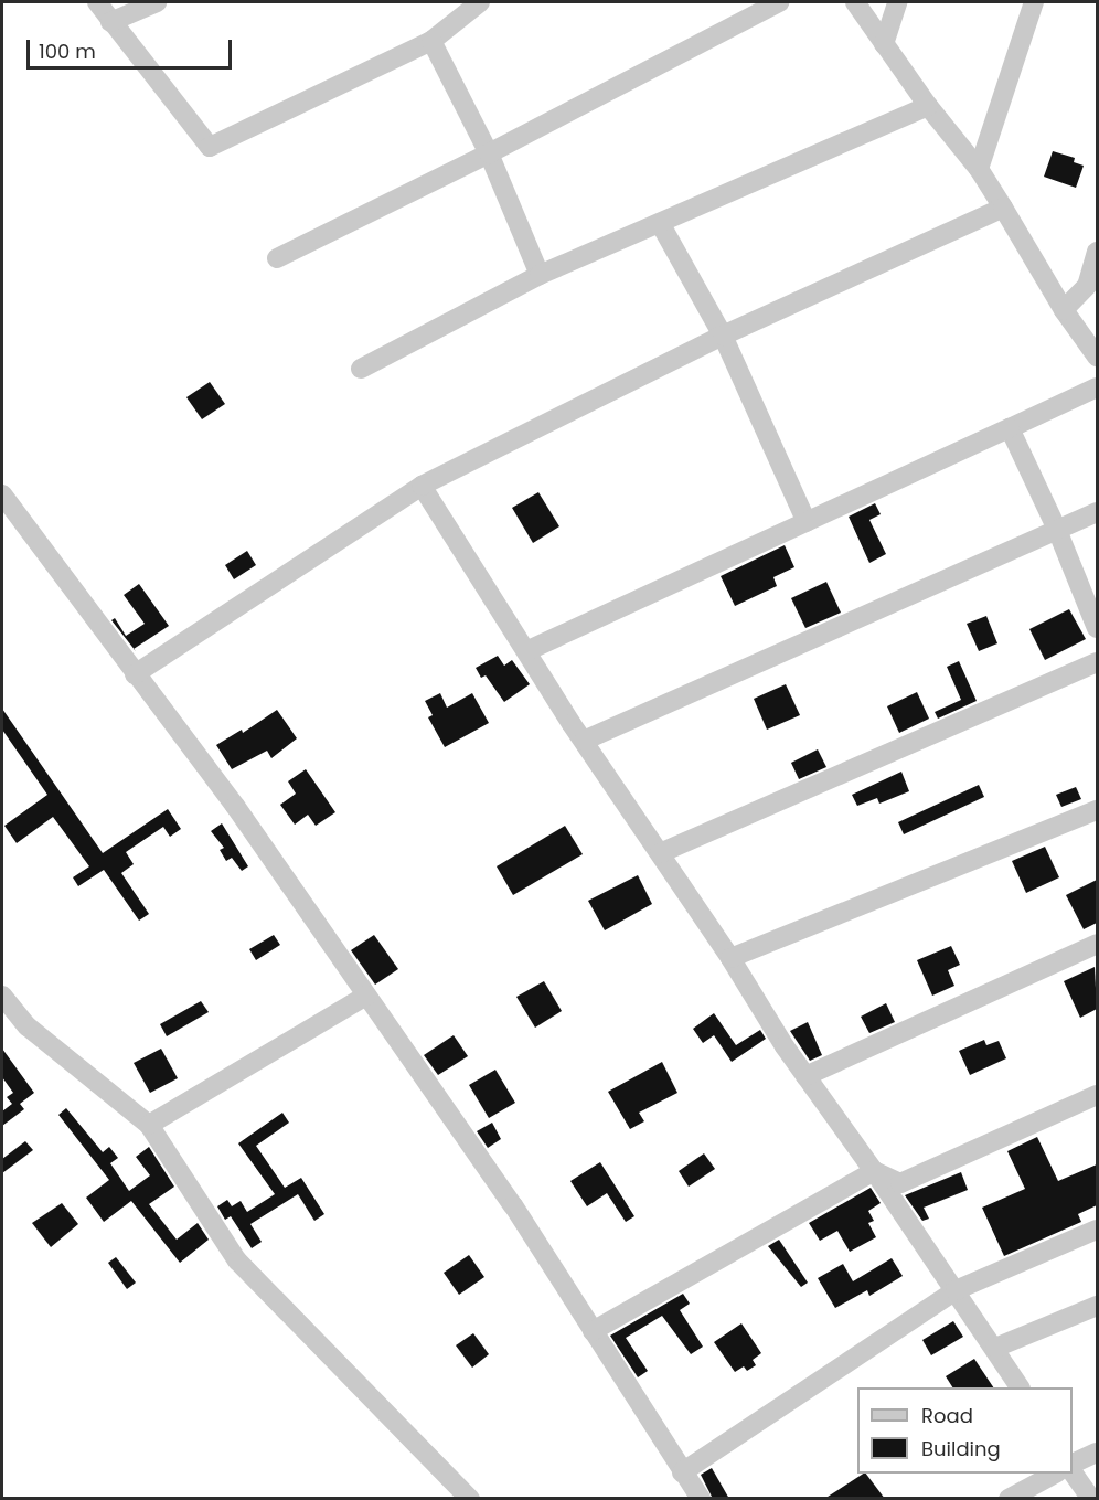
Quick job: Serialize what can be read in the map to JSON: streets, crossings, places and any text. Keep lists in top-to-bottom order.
{
  "legend": ["Road", "Building"],
  "scale_bar": "100 m"
}
